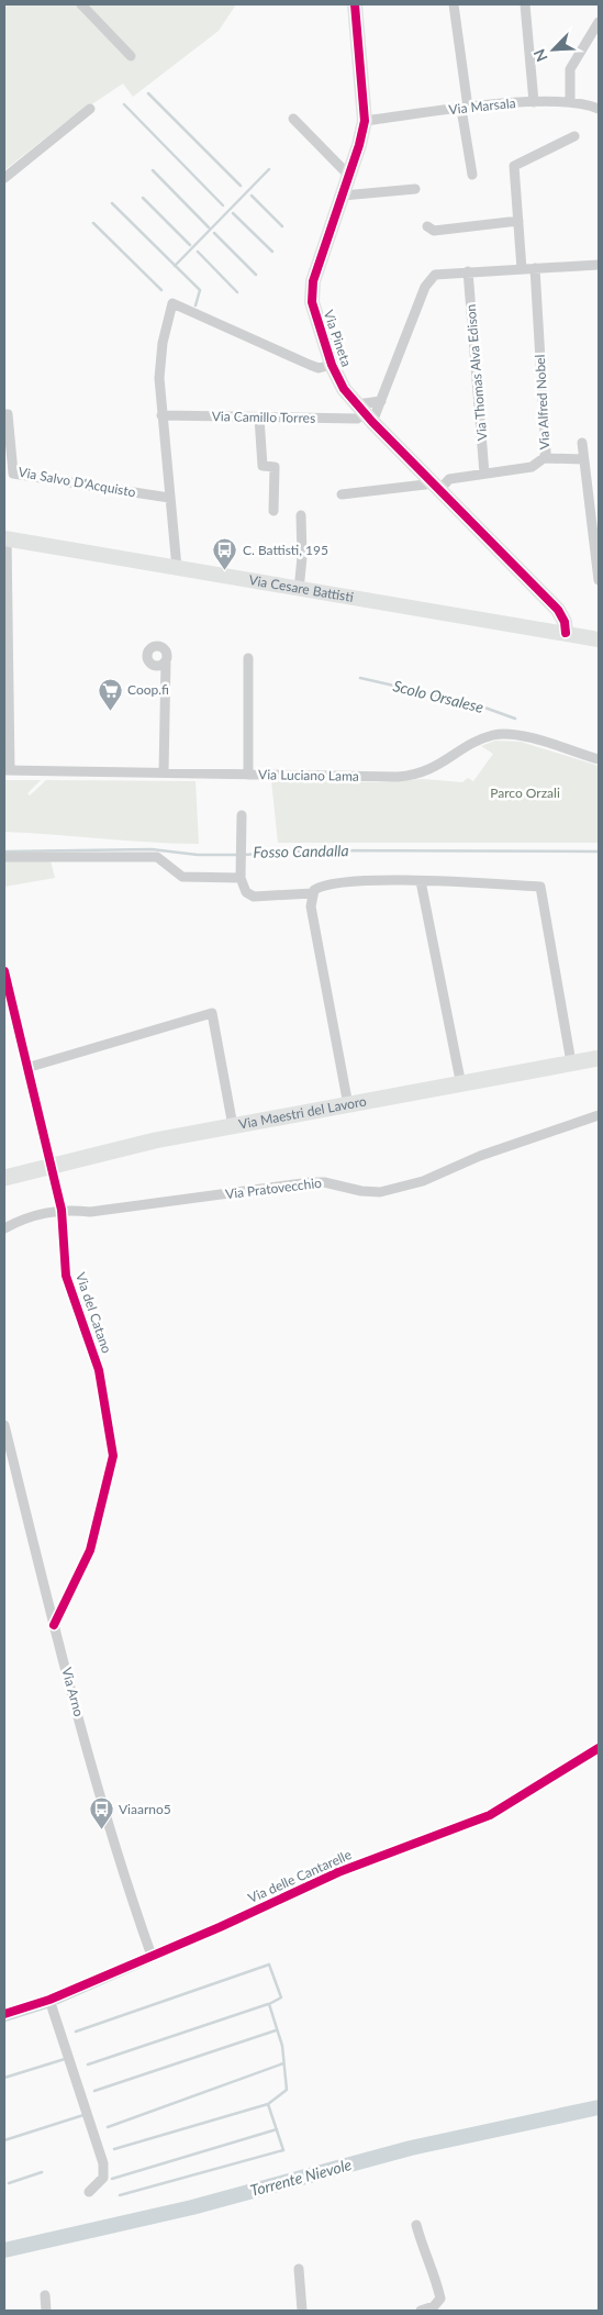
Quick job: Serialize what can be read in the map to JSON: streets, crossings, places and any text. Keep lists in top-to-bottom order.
{
  "streets": {
    "main road": ["Via Maestri del Lavoro"],
    "street": [
      "Via Marsala",
      "Via Pineta",
      "Via Thomas Alva Edison",
      "Via Alfred Nobel",
      "Via Camillo Torres",
      "Via Salvo D'Acquisto",
      "Via Cesare Battisti",
      "Via Luciano Lama",
      "Via Pratovecchio",
      "Via del Catano",
      "Via Arno",
      "Via delle Cantarelle"
    ]
  },
  "crossings": [
    ["Via Marsala", "Via Pineta"],
    ["Via Pineta", "Via Alfred Nobel"],
    ["Via Pineta", "Via Camillo Torres"],
    ["Via Pineta", "Via Cesare Battisti"],
    ["Via Thomas Alva Edison", "Via Alfred Nobel"],
    ["Via Maestri del Lavoro", "Via del Catano"],
    ["Via Pratovecchio", "Via del Catano"],
    ["Via del Catano", "Via Arno"],
    ["Via Arno", "Via delle Cantarelle"]
  ],
  "water": ["Scolo Orsalese", "Fosso Candalla", "Torrente Nievole"],
  "parks": ["Parco Orzali"],
  "places": {
    "bus stop": ["C. Battisti, 195", "Viaarno5"],
    "supermarket": ["Coop.fi"]
  },
  "north": "bottom left"
}
